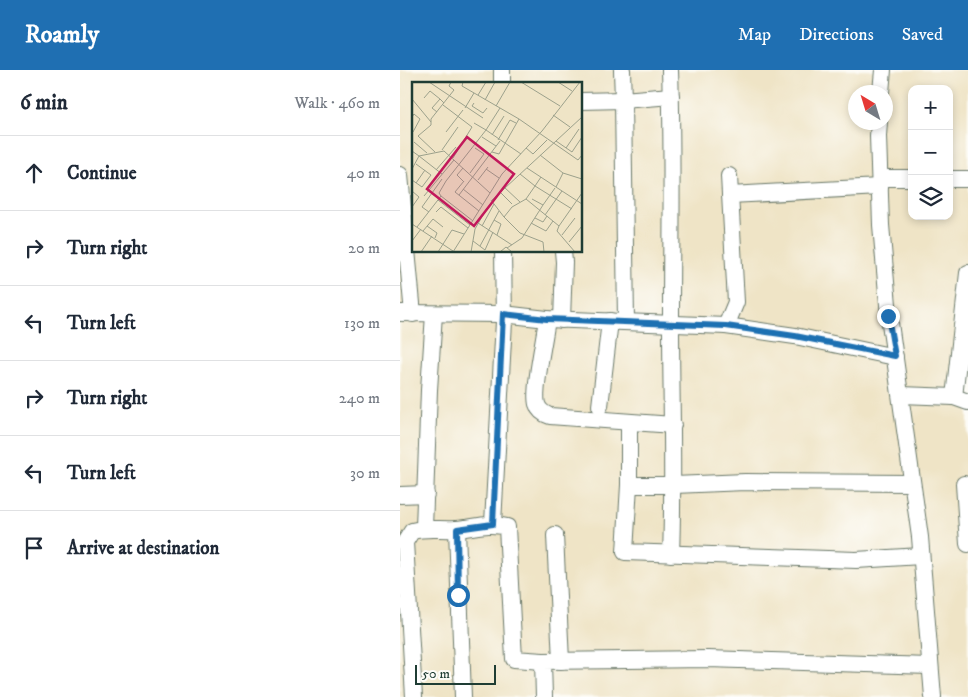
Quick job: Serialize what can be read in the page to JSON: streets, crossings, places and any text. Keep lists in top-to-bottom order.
{
  "scale_bar": "50 m",
  "north": "top left",
  "page": {
    "header": "Roamly",
    "nav": ["Map", "Directions", "Saved"],
    "heading": ["6 min", "Walk · 460 m"],
    "map_buttons": ["+", "−"],
    "list": [
      ["Continue", "40 m"],
      ["Turn right", "20 m"],
      ["Turn left", "130 m"],
      ["Turn right", "240 m"],
      ["Turn left", "30 m"],
      "Arrive at destination"
    ],
    "scale": "50 m"
  }
}
